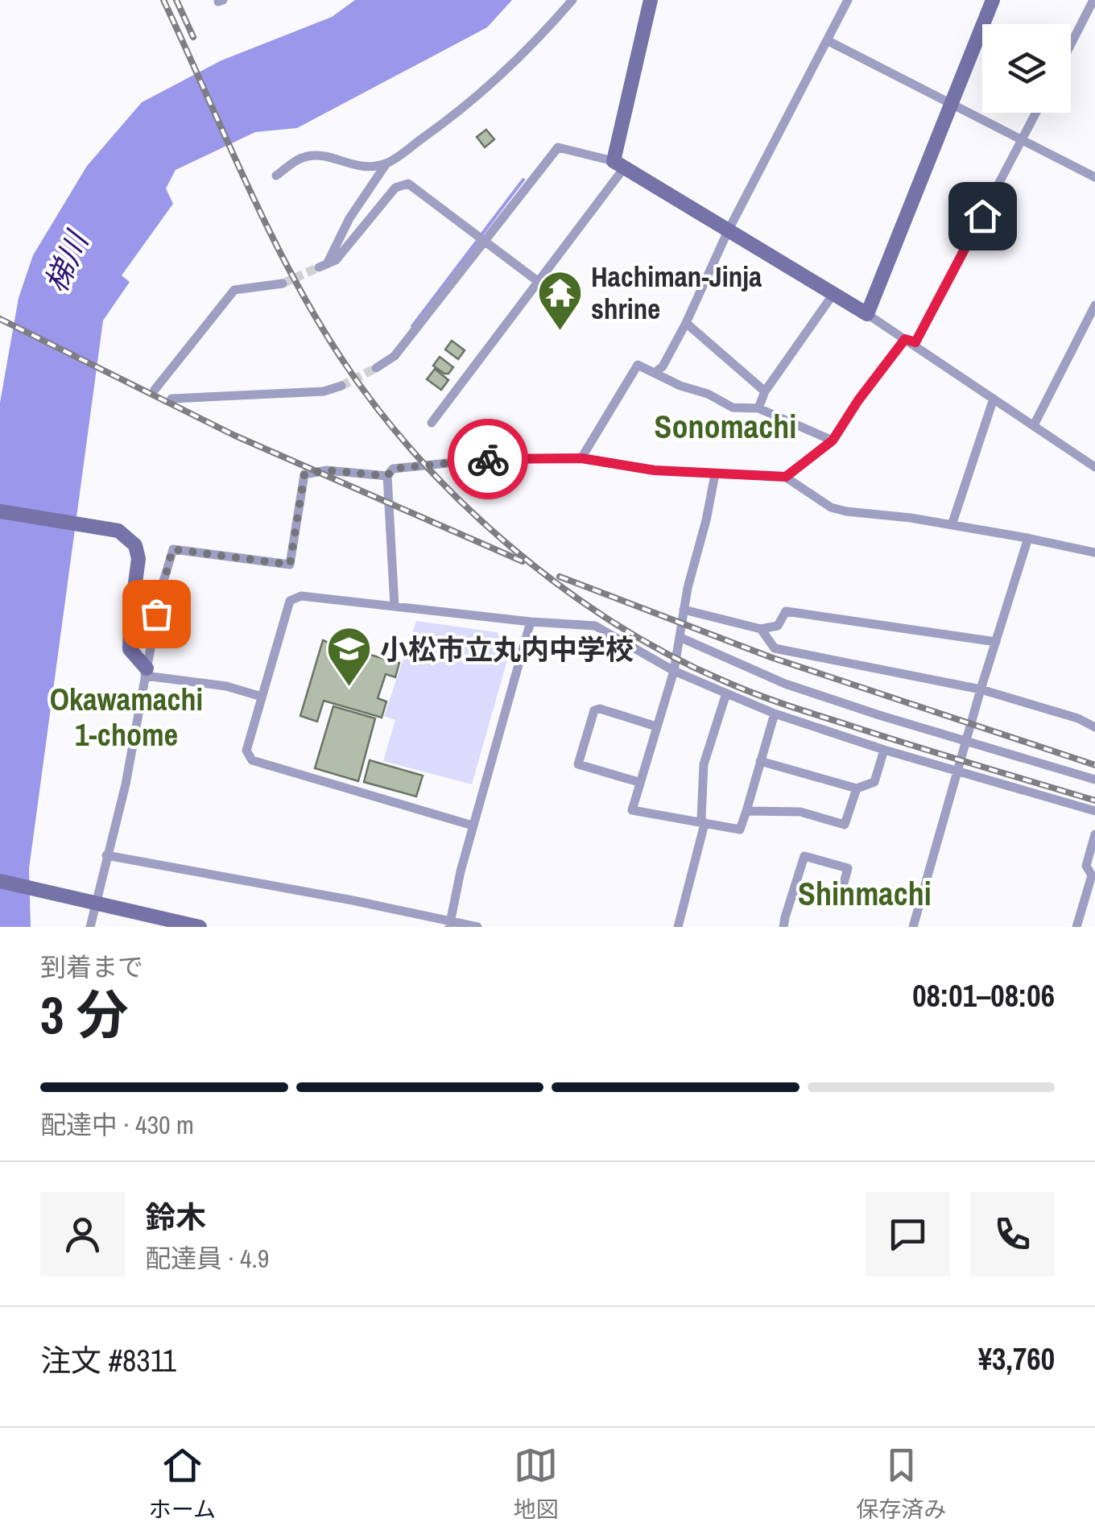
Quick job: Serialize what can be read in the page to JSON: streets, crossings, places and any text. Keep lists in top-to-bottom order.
{
  "districts": ["Sonomachi", "Okawamachi 1-chome", "Shinmachi"],
  "water": ["梯川"],
  "places": {
    "temple": ["Hachiman-Jinja shrine"],
    "school or university": ["小松市立丸内中学校"]
  },
  "page": {
    "heading": ["3 分", "到着まで", "08:01–08:06"],
    "panel": [
      "鈴木",
      "配達員 · 4.9",
      "注文 #8311",
      "¥3,760"
    ],
    "bar": "配達中 · 430 m",
    "tabs": ["ホーム", "地図", "保存済み"]
  }
}
